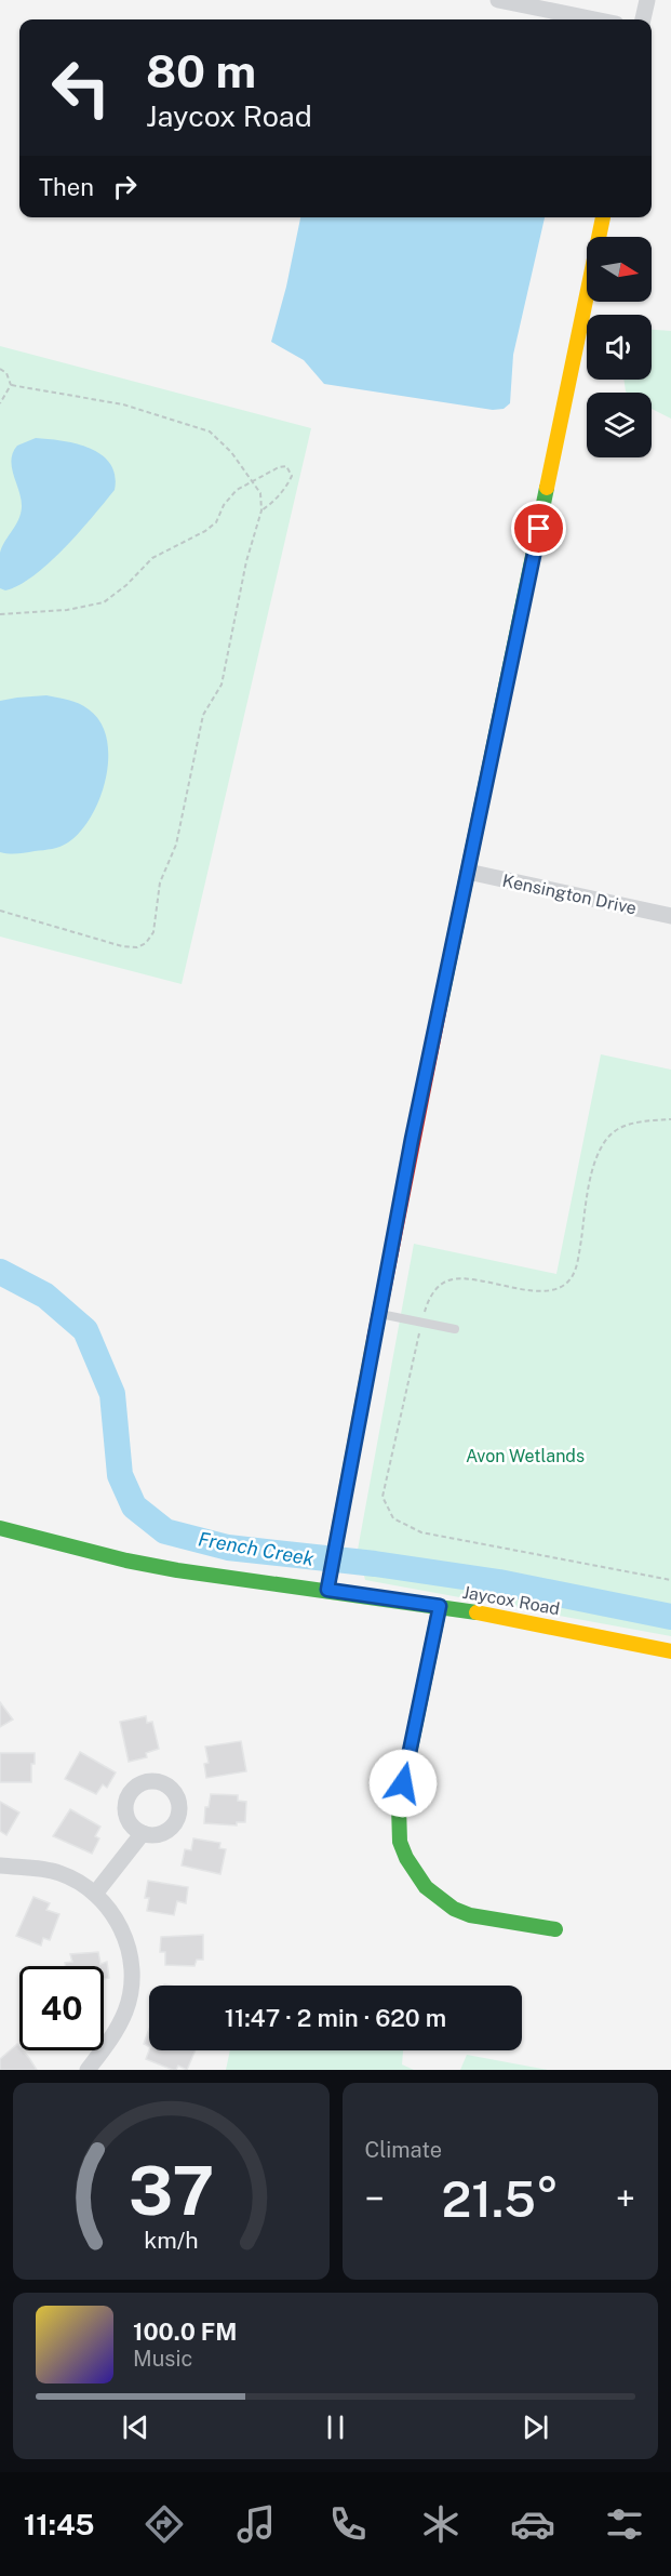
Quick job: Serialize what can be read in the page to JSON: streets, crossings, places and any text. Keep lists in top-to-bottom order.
{
  "streets": {
    "street": ["Kensington Drive", "Jaycox Road"]
  },
  "water": ["French Creek"],
  "parks": ["Avon Wetlands"],
  "north": "right",
  "page": {
    "turn": ["80 m", "Jaycox Road"],
    "then": "Then",
    "limit": "40",
    "trip": "11:47 · 2 min · 620 m",
    "tile": "Climate",
    "heat": ["−", "21.5°", "+"],
    "song": ["100.0 FM", "Music"],
    "tabs": "11:45",
    "gauge": ["37", "km/h"]
  }
}
